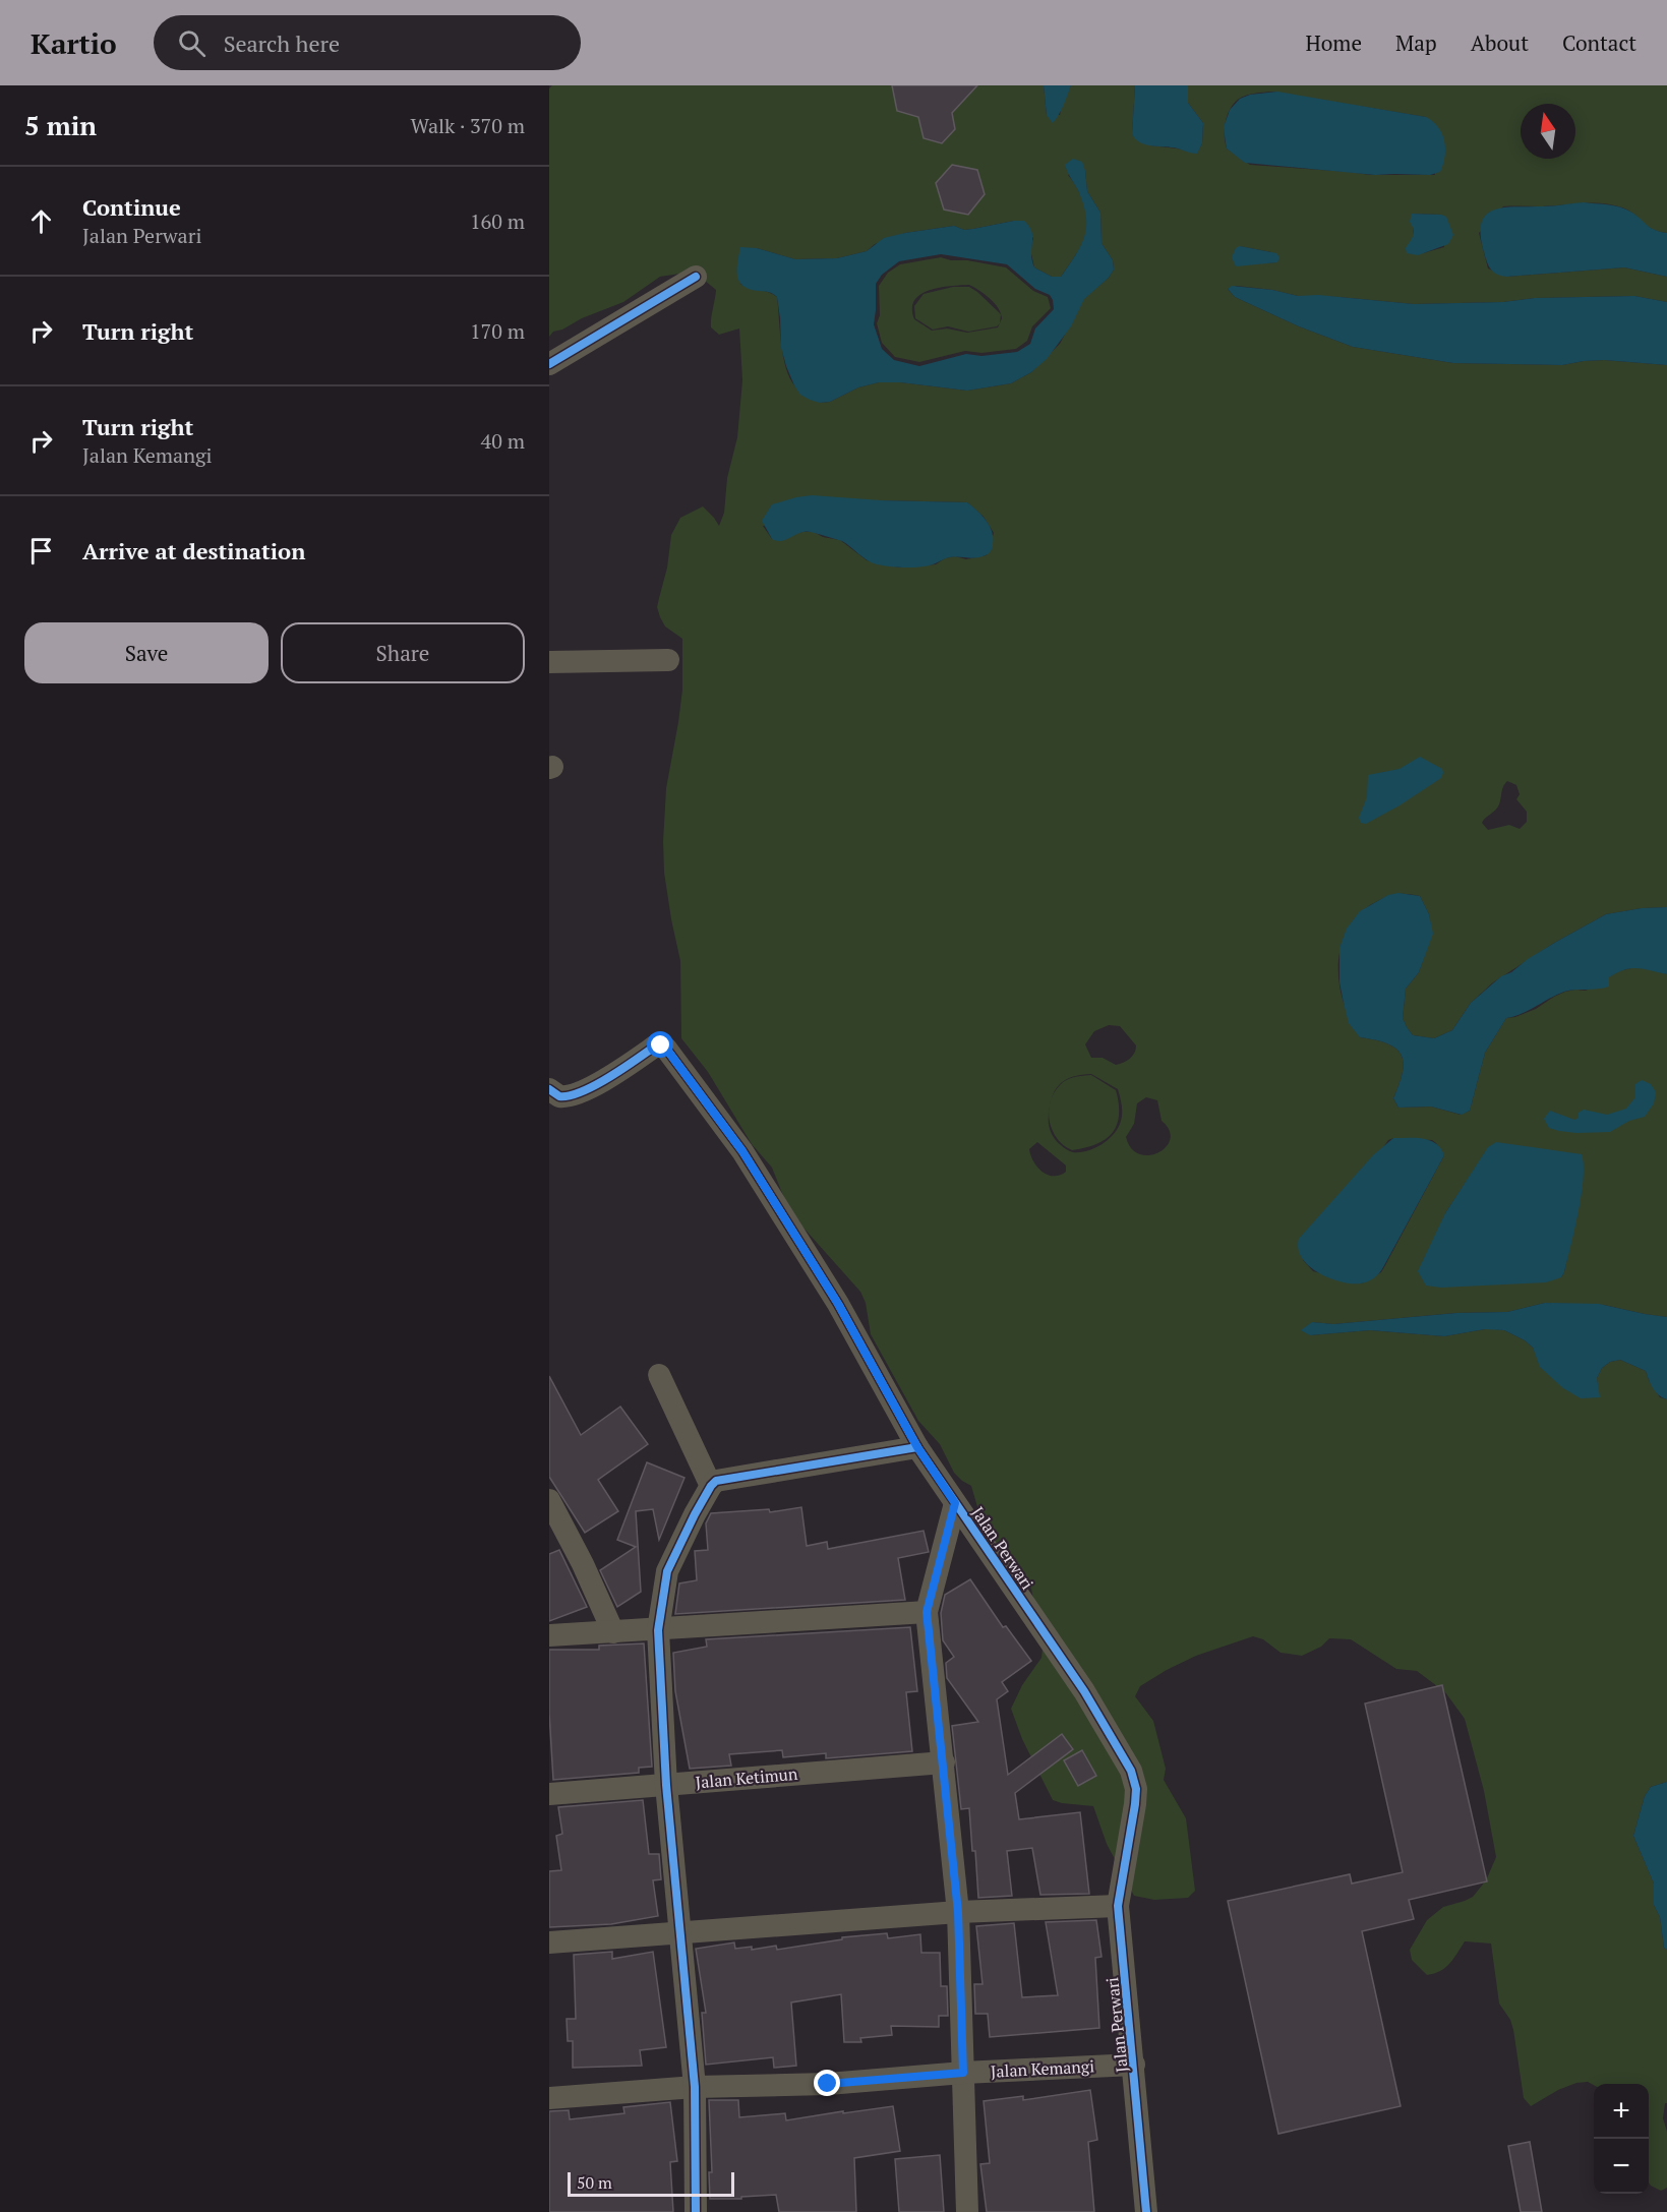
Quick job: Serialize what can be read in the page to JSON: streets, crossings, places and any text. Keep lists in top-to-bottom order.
{
  "streets": {
    "street": ["Jalan Perwari", "Jalan Ketimun", "Jalan Kemangi"]
  },
  "crossings": [
    ["Jalan Perwari", "Jalan Kemangi"]
  ],
  "scale_bar": "50 m",
  "north": "top",
  "page": {
    "header": "Kartio",
    "search": "Search here",
    "nav": [
      "Home",
      "Map",
      "About",
      "Contact"
    ],
    "heading": ["5 min", "Walk · 370 m"],
    "list": [
      ["Continue", "Jalan Perwari", "160 m"],
      ["Turn right", "170 m"],
      ["Turn right", "Jalan Kemangi", "40 m"],
      "Arrive at destination"
    ],
    "buttons": ["Save", "Share"],
    "map_buttons": ["+", "−"],
    "scale": "50 m"
  }
}
